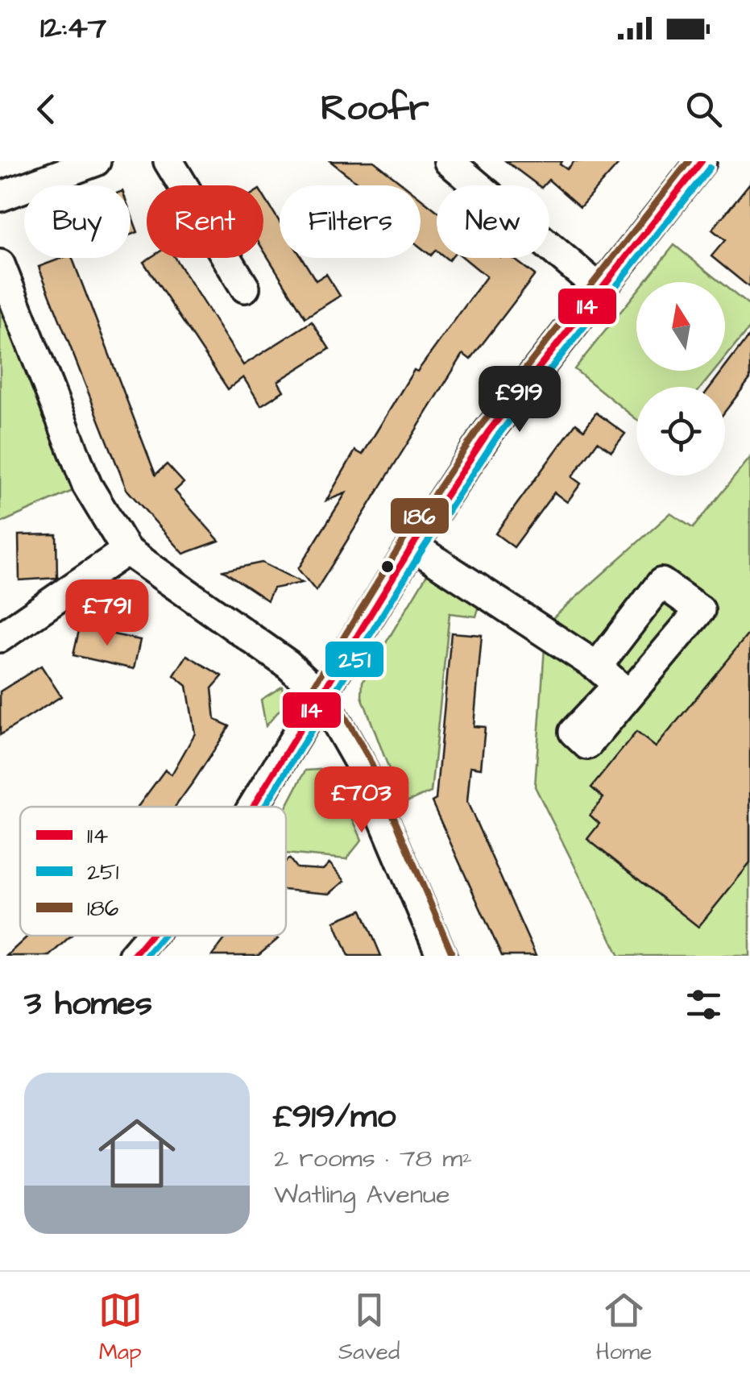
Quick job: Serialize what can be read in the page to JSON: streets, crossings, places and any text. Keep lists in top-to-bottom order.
{
  "lines": ["transit line 114", "transit line 186", "transit line 251"],
  "legend": ["114", "251", "186"],
  "north": "top",
  "page": {
    "status": "12:47",
    "header": "Roofr",
    "chip": [
      "Buy",
      "Rent",
      "Filters",
      "New"
    ],
    "price": ["£919", "£791", "£703"],
    "heading": "3 homes",
    "list": [
      {
        "name": "£919/mo",
        "note": "2 rooms · 78 m² · Watling Avenue"
      }
    ],
    "tabs": ["Map", "Saved", "Home"]
  }
}
